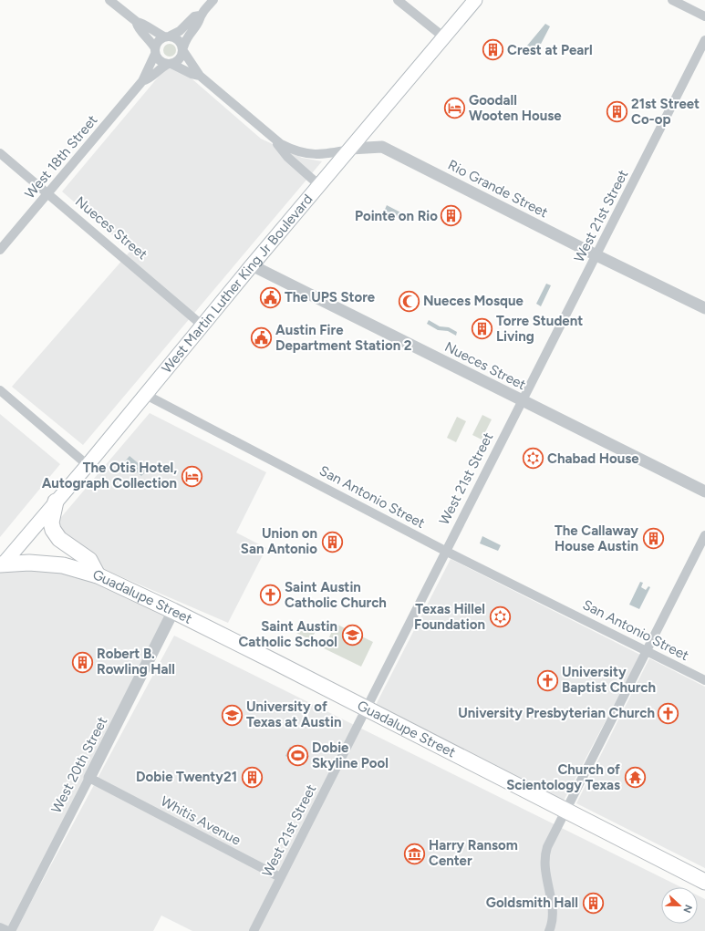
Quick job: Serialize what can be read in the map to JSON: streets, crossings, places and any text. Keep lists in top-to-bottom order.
{
  "streets": {
    "main road": ["West Martin Luther King Jr Boulevard", "Guadalupe Street"],
    "street": [
      "West 18th Street",
      "Rio Grande Street",
      "West 21st Street",
      "Nueces Street",
      "San Antonio Street",
      "West 20th Street",
      "Whitis Avenue"
    ]
  },
  "crossings": [
    ["West 18th Street", "Rio Grande Street"],
    ["West 18th Street", "Nueces Street"],
    ["Rio Grande Street", "West 21st Street"],
    ["Rio Grande Street", "West Martin Luther King Jr Boulevard"],
    ["West 21st Street", "Nueces Street"],
    ["West 21st Street", "San Antonio Street"],
    ["West 21st Street", "Guadalupe Street"],
    ["West 21st Street", "Whitis Avenue"],
    ["Nueces Street", "West Martin Luther King Jr Boulevard"],
    ["West Martin Luther King Jr Boulevard", "San Antonio Street"],
    ["West Martin Luther King Jr Boulevard", "Guadalupe Street"],
    ["Guadalupe Street", "West 20th Street"],
    ["West 20th Street", "Whitis Avenue"]
  ],
  "places": {
    "building": [
      "Crest at Pearl",
      "21st Street Co-op",
      "Pointe on Rio",
      "Torre Student Living",
      "The Callaway House Austin",
      "Union on San Antonio",
      "Robert B. Rowling Hall",
      "Dobie Twenty21",
      "Goldsmith Hall"
    ],
    "hotel": ["Goodall Wooten House", "The Otis Hotel, Autograph Collection"],
    "public building": ["The UPS Store", "Austin Fire Department Station 2"],
    "mosque": ["Nueces Mosque"],
    "synagogue": ["Chabad House", "Texas Hillel Foundation"],
    "church": ["Saint Austin Catholic Church", "University Baptist Church", "University Presbyterian Church"],
    "school or university": ["Saint Austin Catholic School", "University of Texas at Austin"],
    "sports": ["Dobie Skyline Pool"],
    "temple": ["Church of Scientology Texas"],
    "museum": ["Harry Ransom Center"]
  },
  "north": "right"
}
